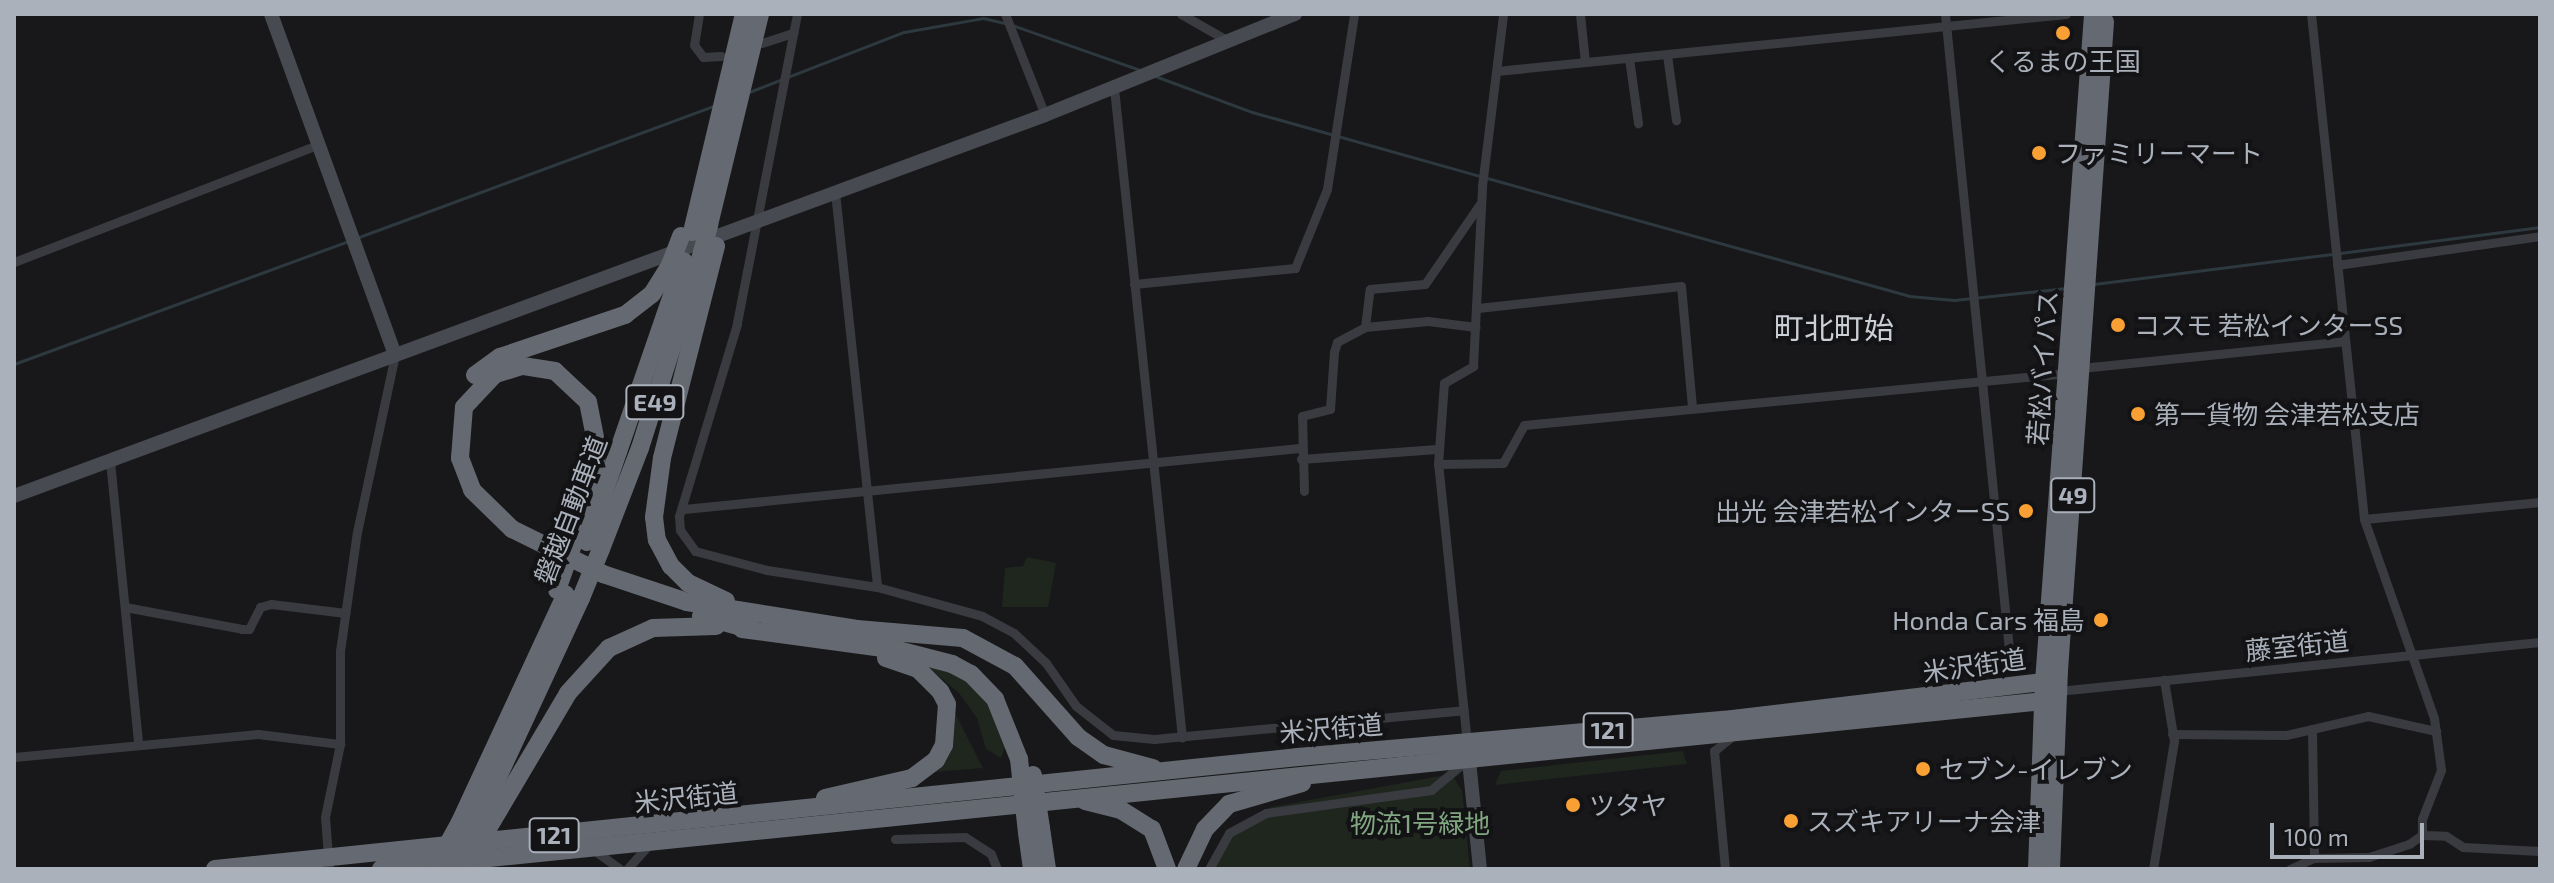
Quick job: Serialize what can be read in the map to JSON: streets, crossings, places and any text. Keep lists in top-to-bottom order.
{
  "streets": {
    "highway": [
      "若松バイパス",
      "E49",
      "49",
      "磐越自動車道",
      "米沢街道",
      "121"
    ],
    "street": ["藤室街道"]
  },
  "crossings": [
    ["若松バイパス", "藤室街道"],
    ["若松バイパス", "米沢街道"],
    ["藤室街道", "米沢街道"]
  ],
  "districts": ["町北町始"],
  "parks": ["物流1号緑地"],
  "places": [
    "くるまの王国",
    "ファミリーマート",
    "コスモ 若松インターSS",
    "第一貨物 会津若松支店",
    "出光 会津若松インターSS",
    "Honda Cars 福島",
    "セブン-イレブン",
    "ツタヤ",
    "スズキアリーナ会津"
  ],
  "scale_bar": "100 m"
}
